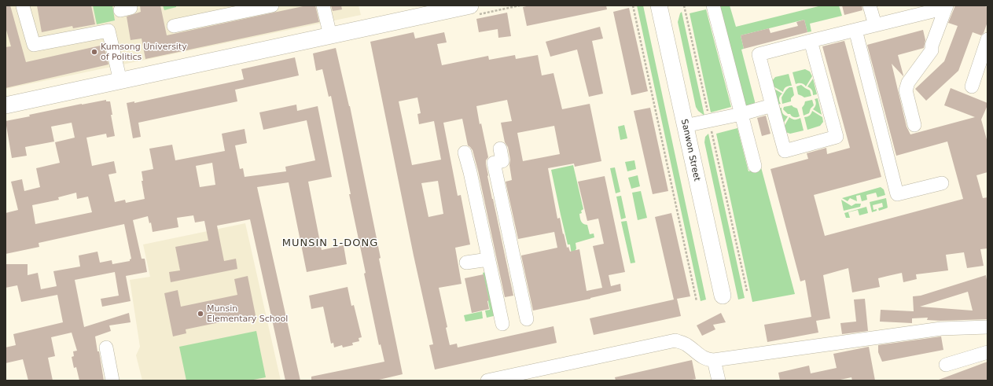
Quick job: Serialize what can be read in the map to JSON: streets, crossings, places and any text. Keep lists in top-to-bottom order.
{
  "streets": {
    "main road": ["Sanwon Street"]
  },
  "districts": ["MUNSIN 1-DONG"],
  "places": ["Kumsong University of Politics", "Munsin Elementary School"]
}
